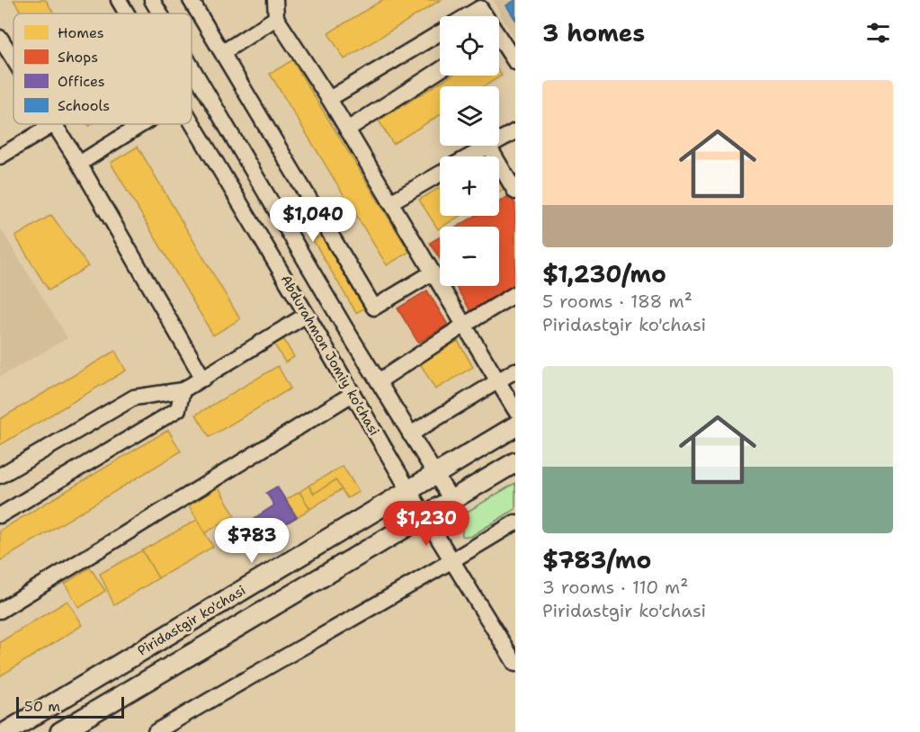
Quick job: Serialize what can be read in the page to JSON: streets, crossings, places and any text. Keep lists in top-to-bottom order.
{
  "streets": {
    "main road": ["Piridastgir ko'chasi"],
    "street": ["Abdurahmon Jomiy ko'chasi"]
  },
  "crossings": [
    ["Abdurahmon Jomiy ko'chasi", "Piridastgir ko'chasi"]
  ],
  "legend": [
    "Homes",
    "Shops",
    "Offices",
    "Schools"
  ],
  "scale_bar": "50 m",
  "page": {
    "heading": "3 homes",
    "map_buttons": ["+", "−"],
    "list": [
      {
        "name": "$1,230/mo",
        "note": "5 rooms · 188 m² · Piridastgir ko'chasi"
      },
      {
        "name": "$783/mo",
        "note": "3 rooms · 110 m² · Piridastgir ko'chasi"
      }
    ],
    "price": ["$1,040", "$1,230", "$783"],
    "scale": "50 m"
  }
}
